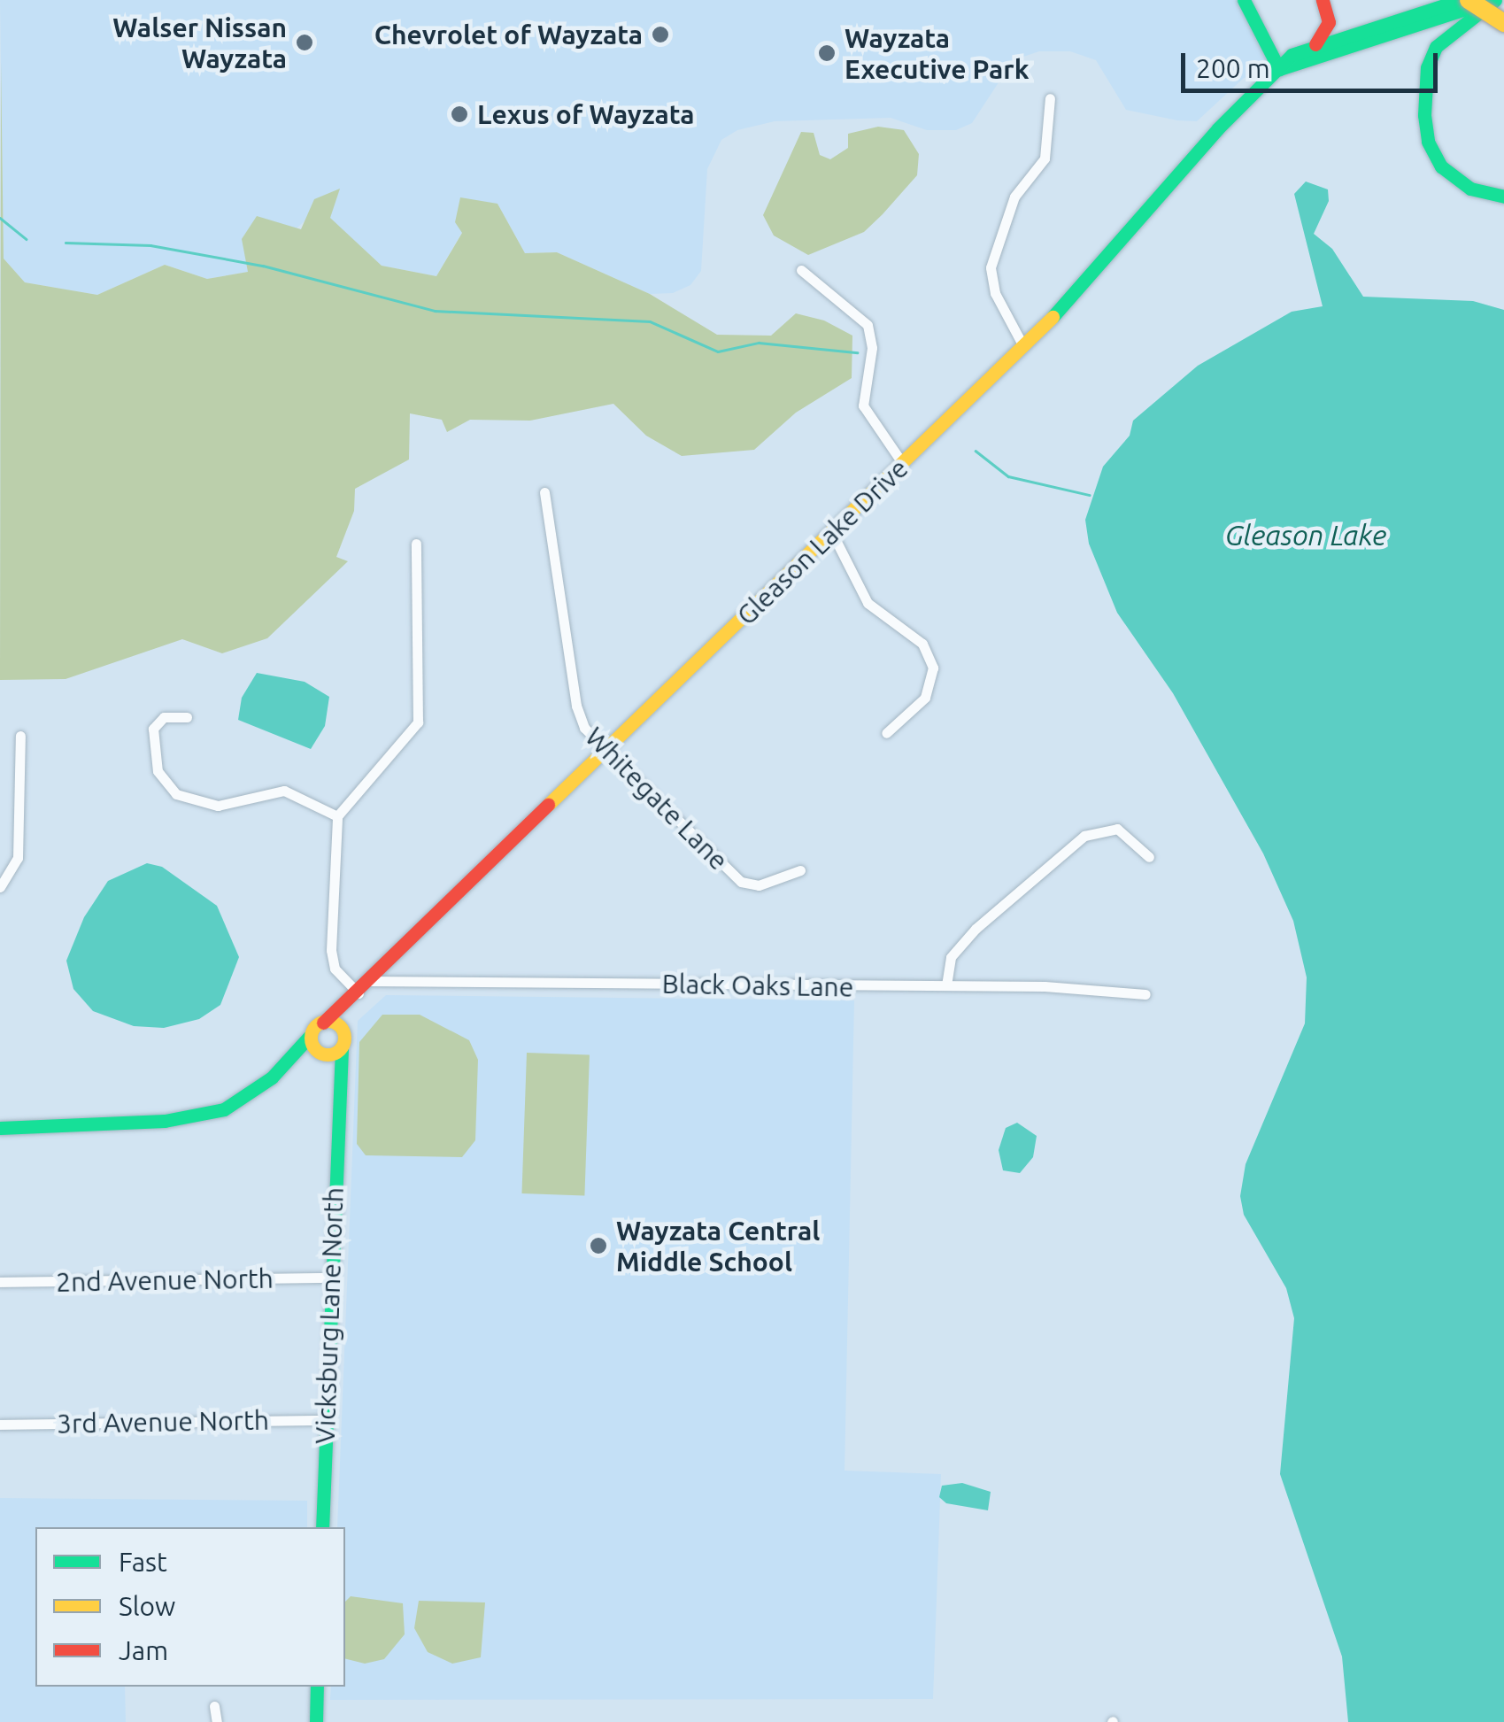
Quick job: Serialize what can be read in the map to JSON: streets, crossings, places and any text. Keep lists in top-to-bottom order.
{
  "streets": {
    "main road": ["Gleason Lake Drive", "Vicksburg Lane North"],
    "street": [
      "Whitegate Lane",
      "Black Oaks Lane",
      "2nd Avenue North",
      "3rd Avenue North"
    ]
  },
  "crossings": [
    ["Gleason Lake Drive", "Whitegate Lane"],
    ["Gleason Lake Drive", "Black Oaks Lane"],
    ["Gleason Lake Drive", "Vicksburg Lane North"],
    ["2nd Avenue North", "Vicksburg Lane North"],
    ["Vicksburg Lane North", "3rd Avenue North"]
  ],
  "water": ["Gleason Lake"],
  "places": [
    "Chevrolet of Wayzata",
    "Walser Nissan Wayzata",
    "Wayzata Executive Park",
    "Lexus of Wayzata",
    "Wayzata Central Middle School"
  ],
  "legend": ["Fast", "Slow", "Jam"],
  "scale_bar": "200 m"
}
